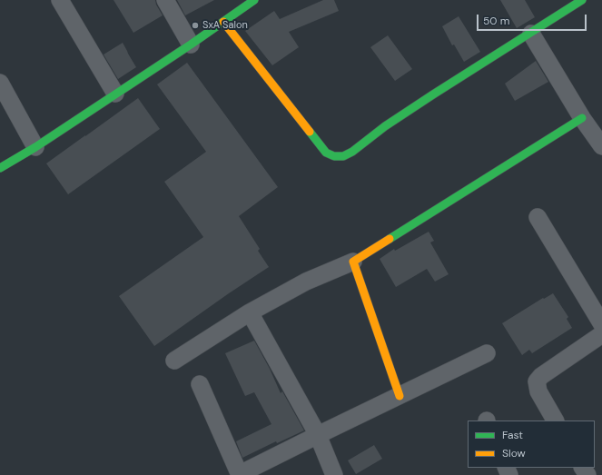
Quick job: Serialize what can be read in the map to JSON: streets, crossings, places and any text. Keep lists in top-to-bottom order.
{
  "places": ["SxA Salon"],
  "legend": ["Fast", "Slow"],
  "scale_bar": "50 m"
}
